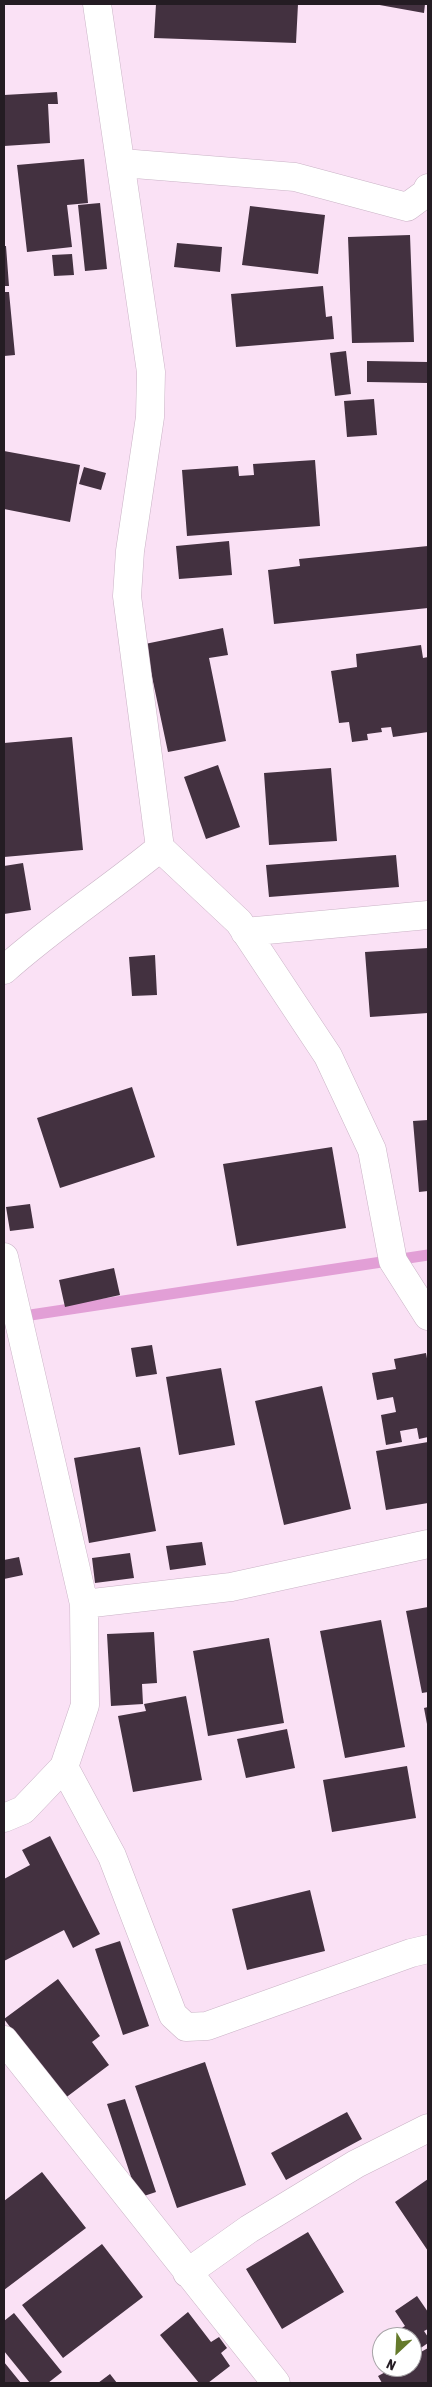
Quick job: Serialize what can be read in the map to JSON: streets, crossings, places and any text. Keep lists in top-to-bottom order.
{
  "north": "bottom left"
}
